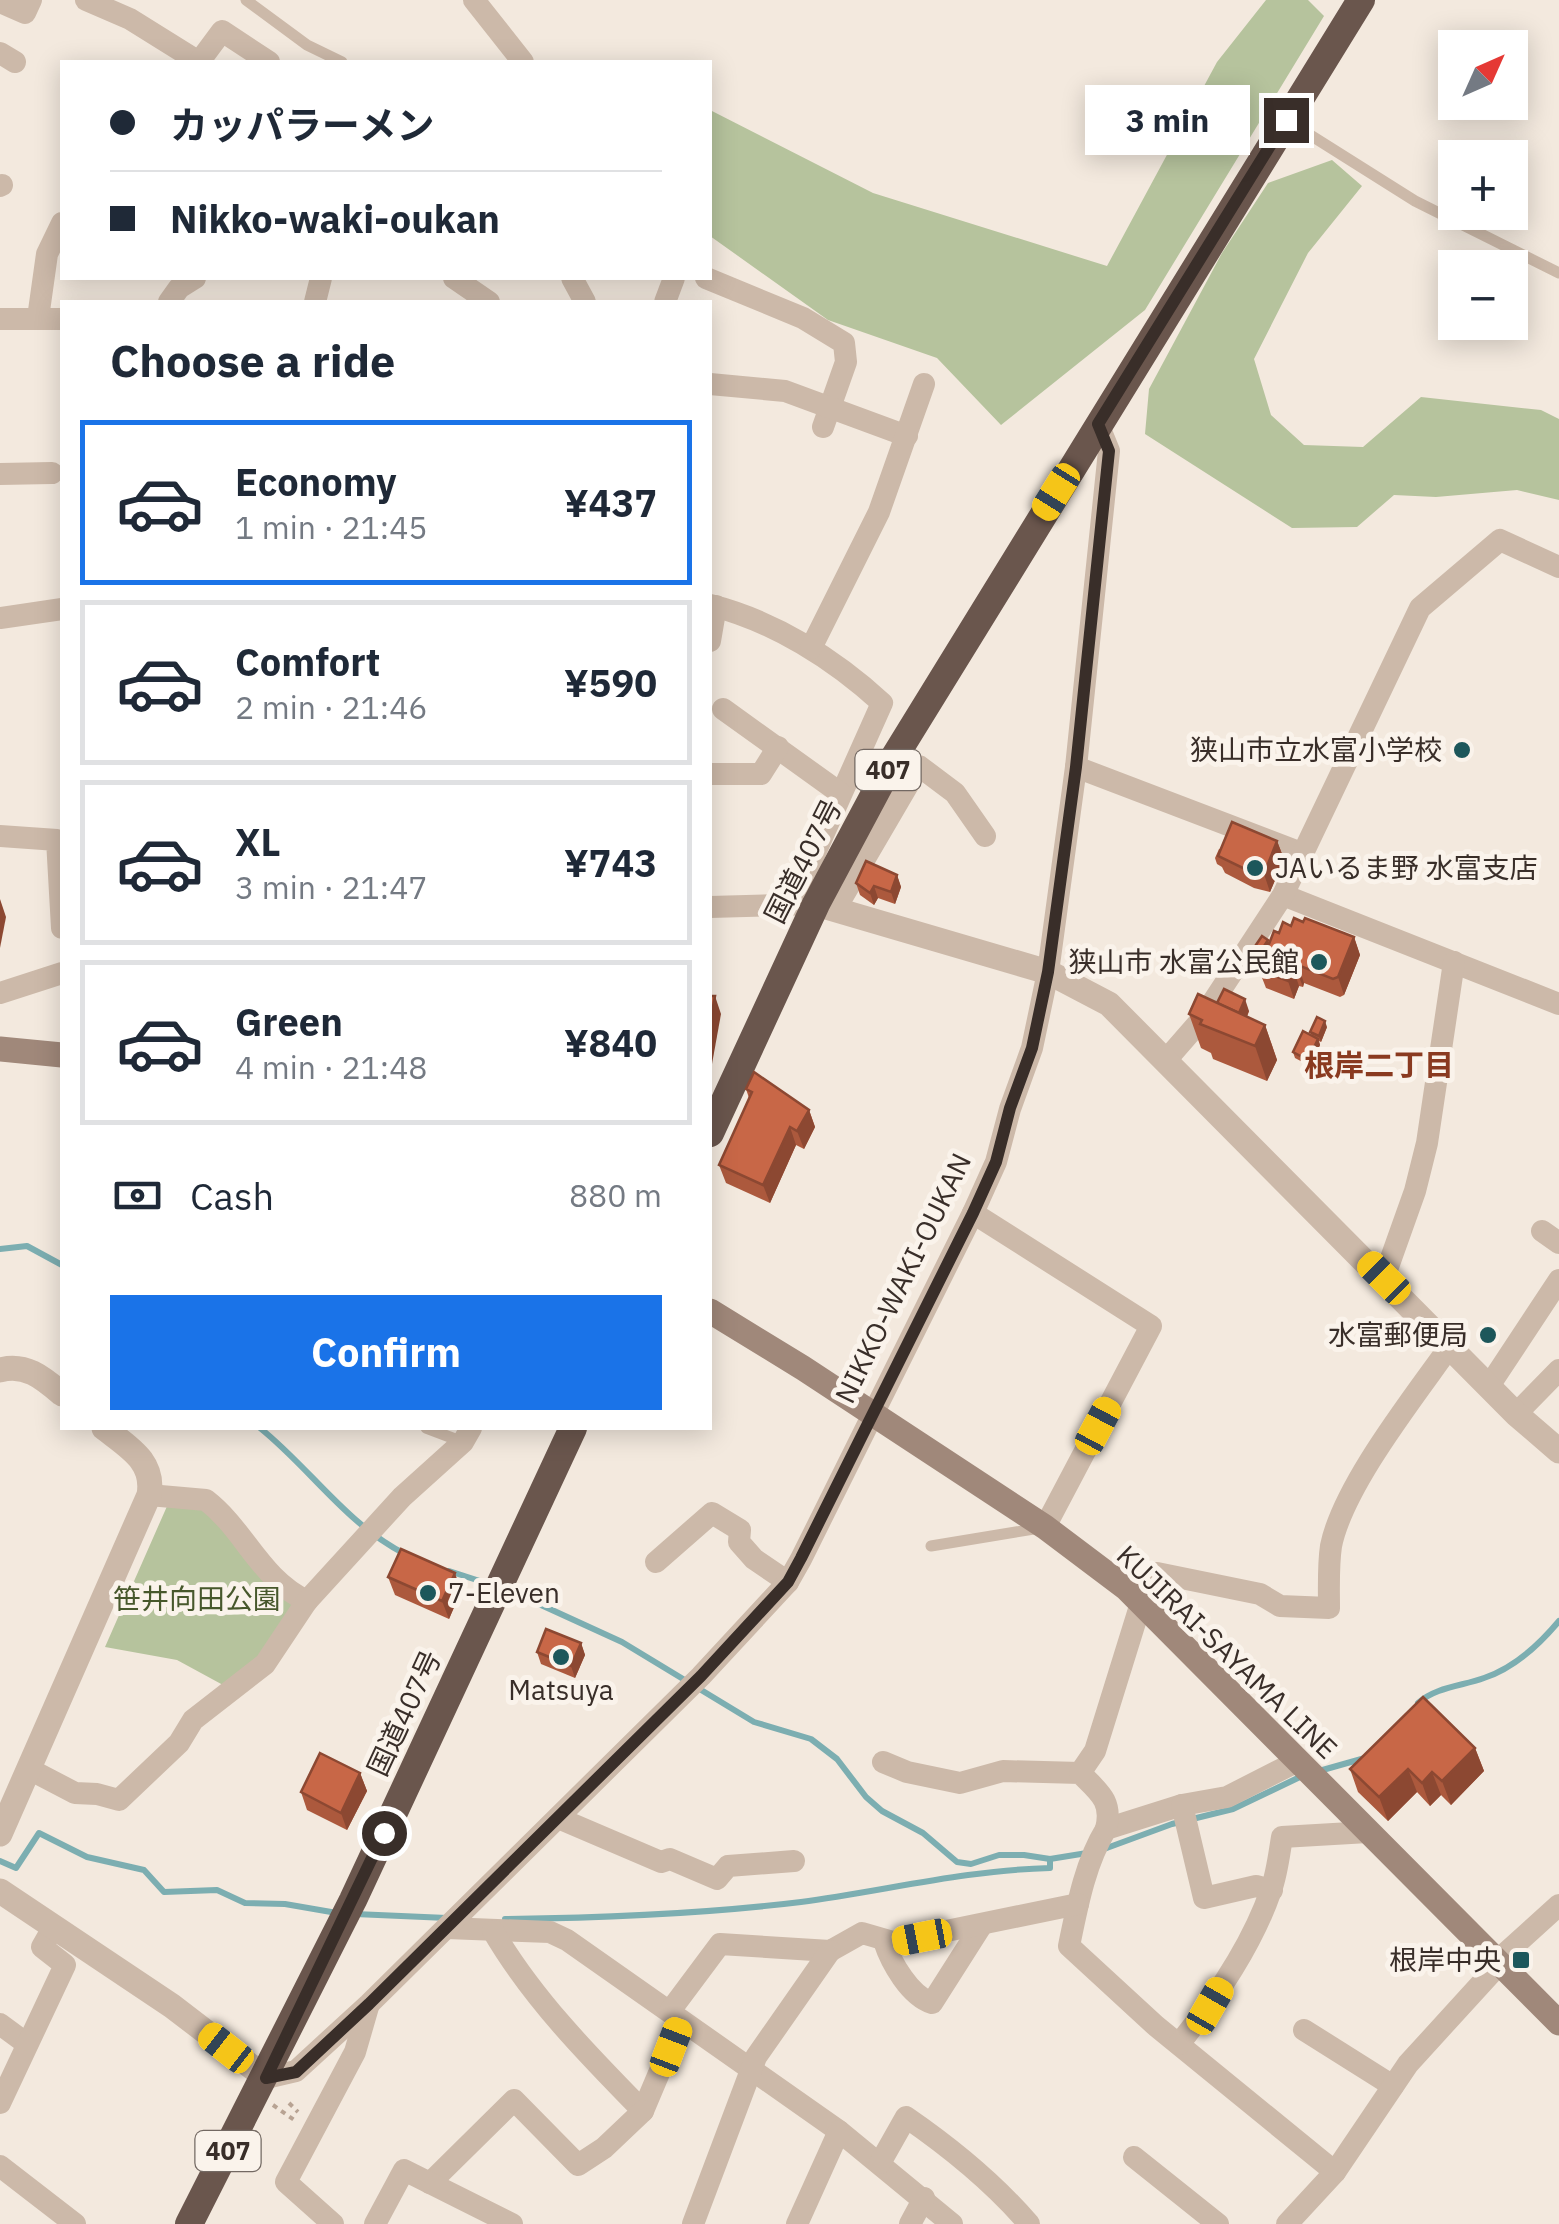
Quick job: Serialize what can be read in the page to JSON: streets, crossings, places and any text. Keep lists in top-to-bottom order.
{
  "streets": {
    "highway": ["407", "国道407号"],
    "main road": ["KUJIRAI-SAYAMA LINE"],
    "street": ["NIKKO-WAKI-OUKAN"]
  },
  "crossings": [
    ["407", "国道407号"],
    ["407", "NIKKO-WAKI-OUKAN"],
    ["国道407号", "NIKKO-WAKI-OUKAN"],
    ["NIKKO-WAKI-OUKAN", "KUJIRAI-SAYAMA LINE"]
  ],
  "districts": ["根岸二丁目"],
  "parks": ["笹井向田公園"],
  "places": {
    "other": [
      "狭山市立水富小学校",
      "JAいるま野 水富支店",
      "狭山市 水富公民館",
      "水富郵便局",
      "7-Eleven",
      "Matsuya"
    ],
    "transit": ["根岸中央"]
  },
  "north": "top right",
  "page": {
    "map_buttons": ["+", "−"],
    "banner": ["カッパラーメン", "Nikko-waki-oukan"],
    "bubble": "3 min",
    "heading": "Choose a ride",
    "list": [
      {
        "name": "Economy",
        "note": "1 min · 21:45",
        "value": "¥437"
      },
      {
        "name": "Comfort",
        "note": "2 min · 21:46",
        "value": "¥590"
      },
      {
        "name": "XL",
        "note": "3 min · 21:47",
        "value": "¥743"
      },
      {
        "name": "Green",
        "note": "4 min · 21:48",
        "value": "¥840"
      }
    ],
    "pay": ["Cash", "880 m"],
    "buttons": "Confirm"
  }
}
